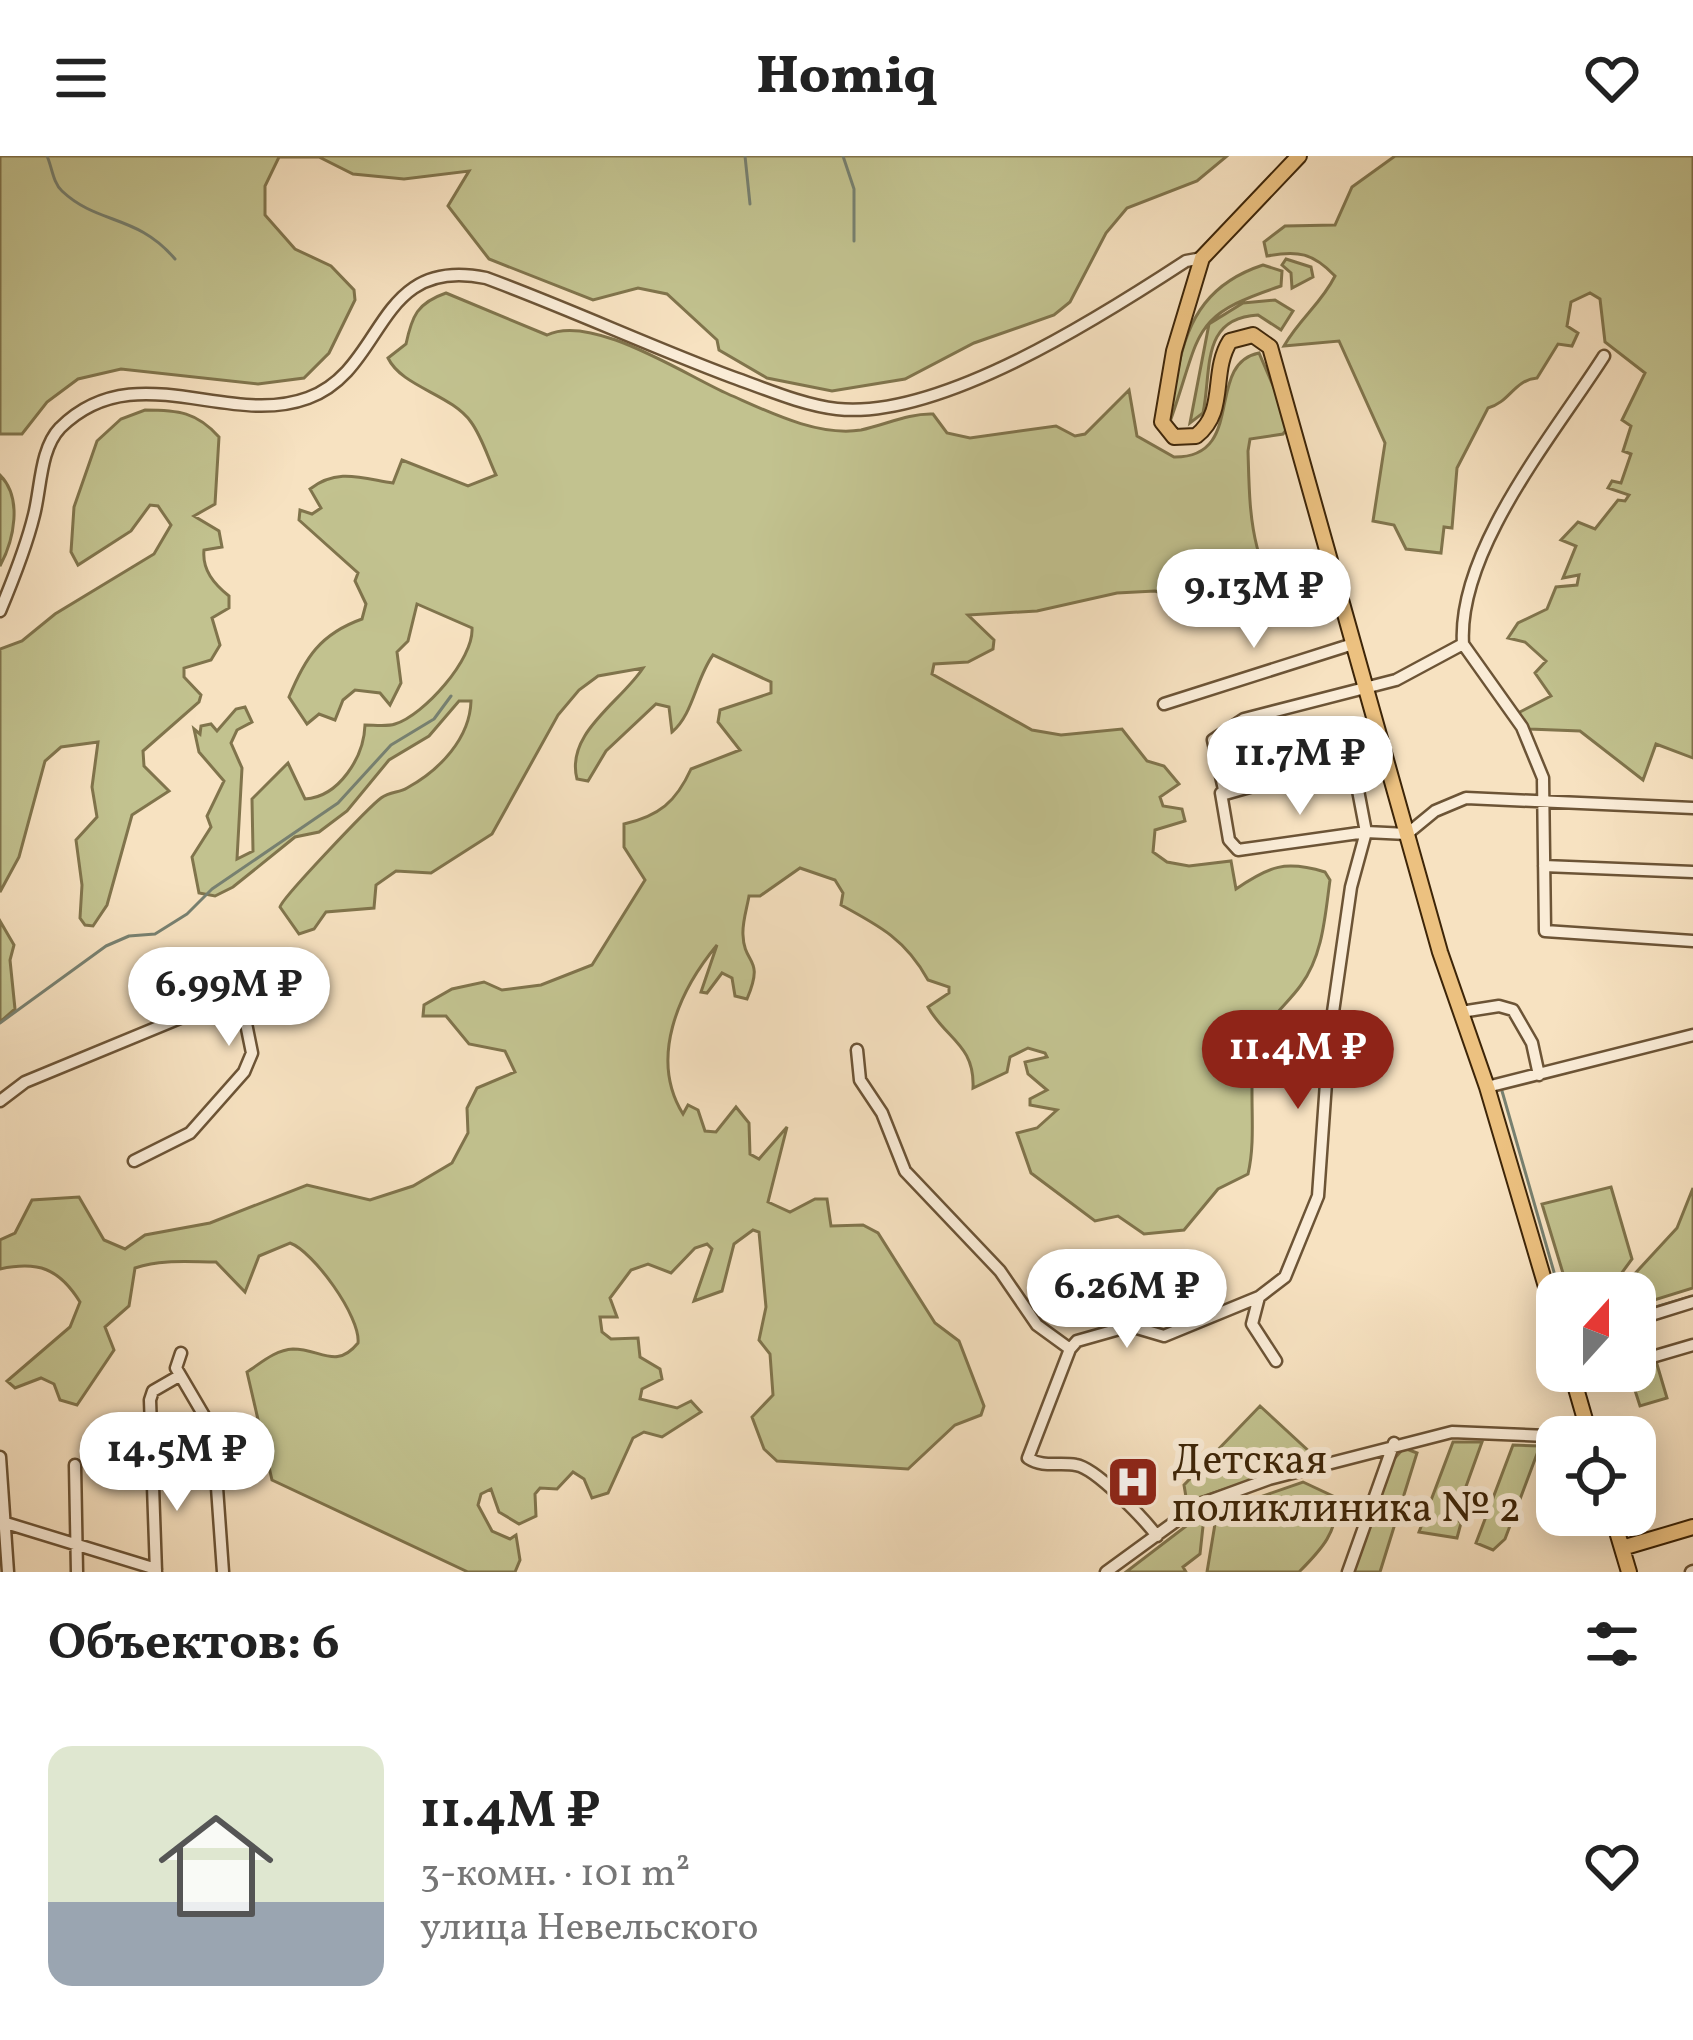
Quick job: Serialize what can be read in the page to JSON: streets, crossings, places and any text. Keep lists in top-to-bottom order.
{
  "places": {
    "hospital": ["Детская поликлиника № 2"]
  },
  "north": "top",
  "page": {
    "header": "Homiq",
    "price": [
      "9.13M ₽",
      "11.7M ₽",
      "6.99M ₽",
      "11.4M ₽",
      "6.26M ₽",
      "14.5M ₽"
    ],
    "heading": "Объектов: 6",
    "list": [
      {
        "name": "11.4M ₽",
        "note": "3-комн. · 101 m² · улица Невельского"
      }
    ]
  }
}
